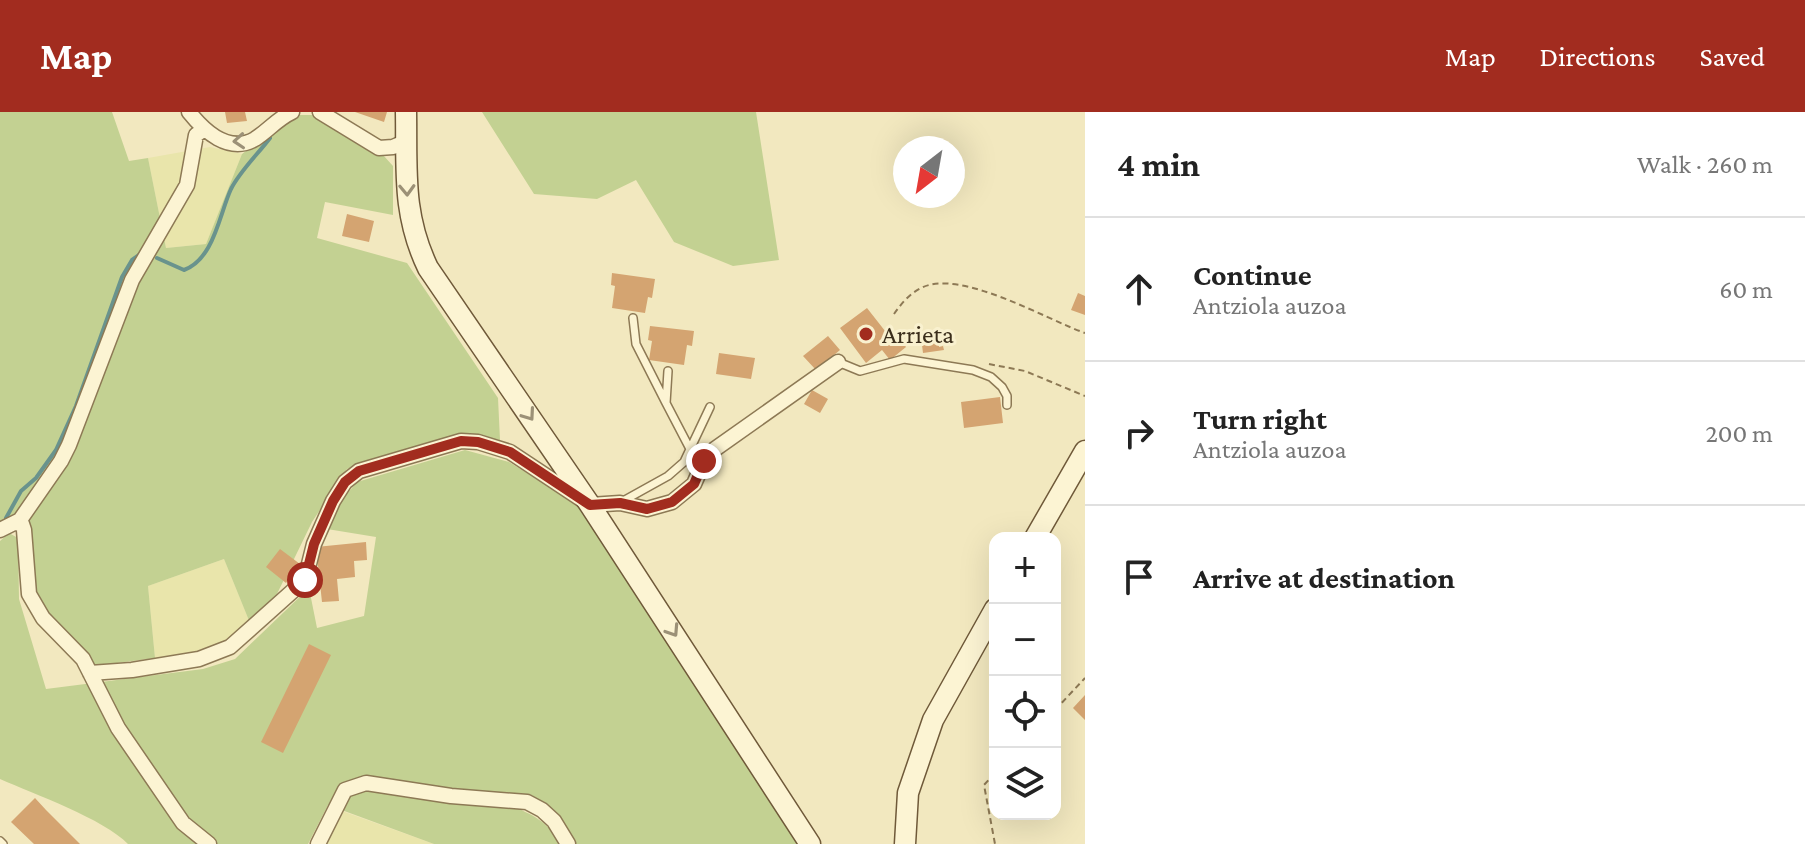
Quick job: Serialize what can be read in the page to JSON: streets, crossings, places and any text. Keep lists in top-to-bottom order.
{
  "places": ["Arrieta"],
  "north": "bottom left",
  "page": {
    "header": "Map",
    "nav": ["Map", "Directions", "Saved"],
    "heading": ["4 min", "Walk · 260 m"],
    "list": [
      ["Continue", "Antziola auzoa", "60 m"],
      ["Turn right", "Antziola auzoa", "200 m"],
      "Arrive at destination"
    ],
    "map_buttons": ["+", "−"]
  }
}
